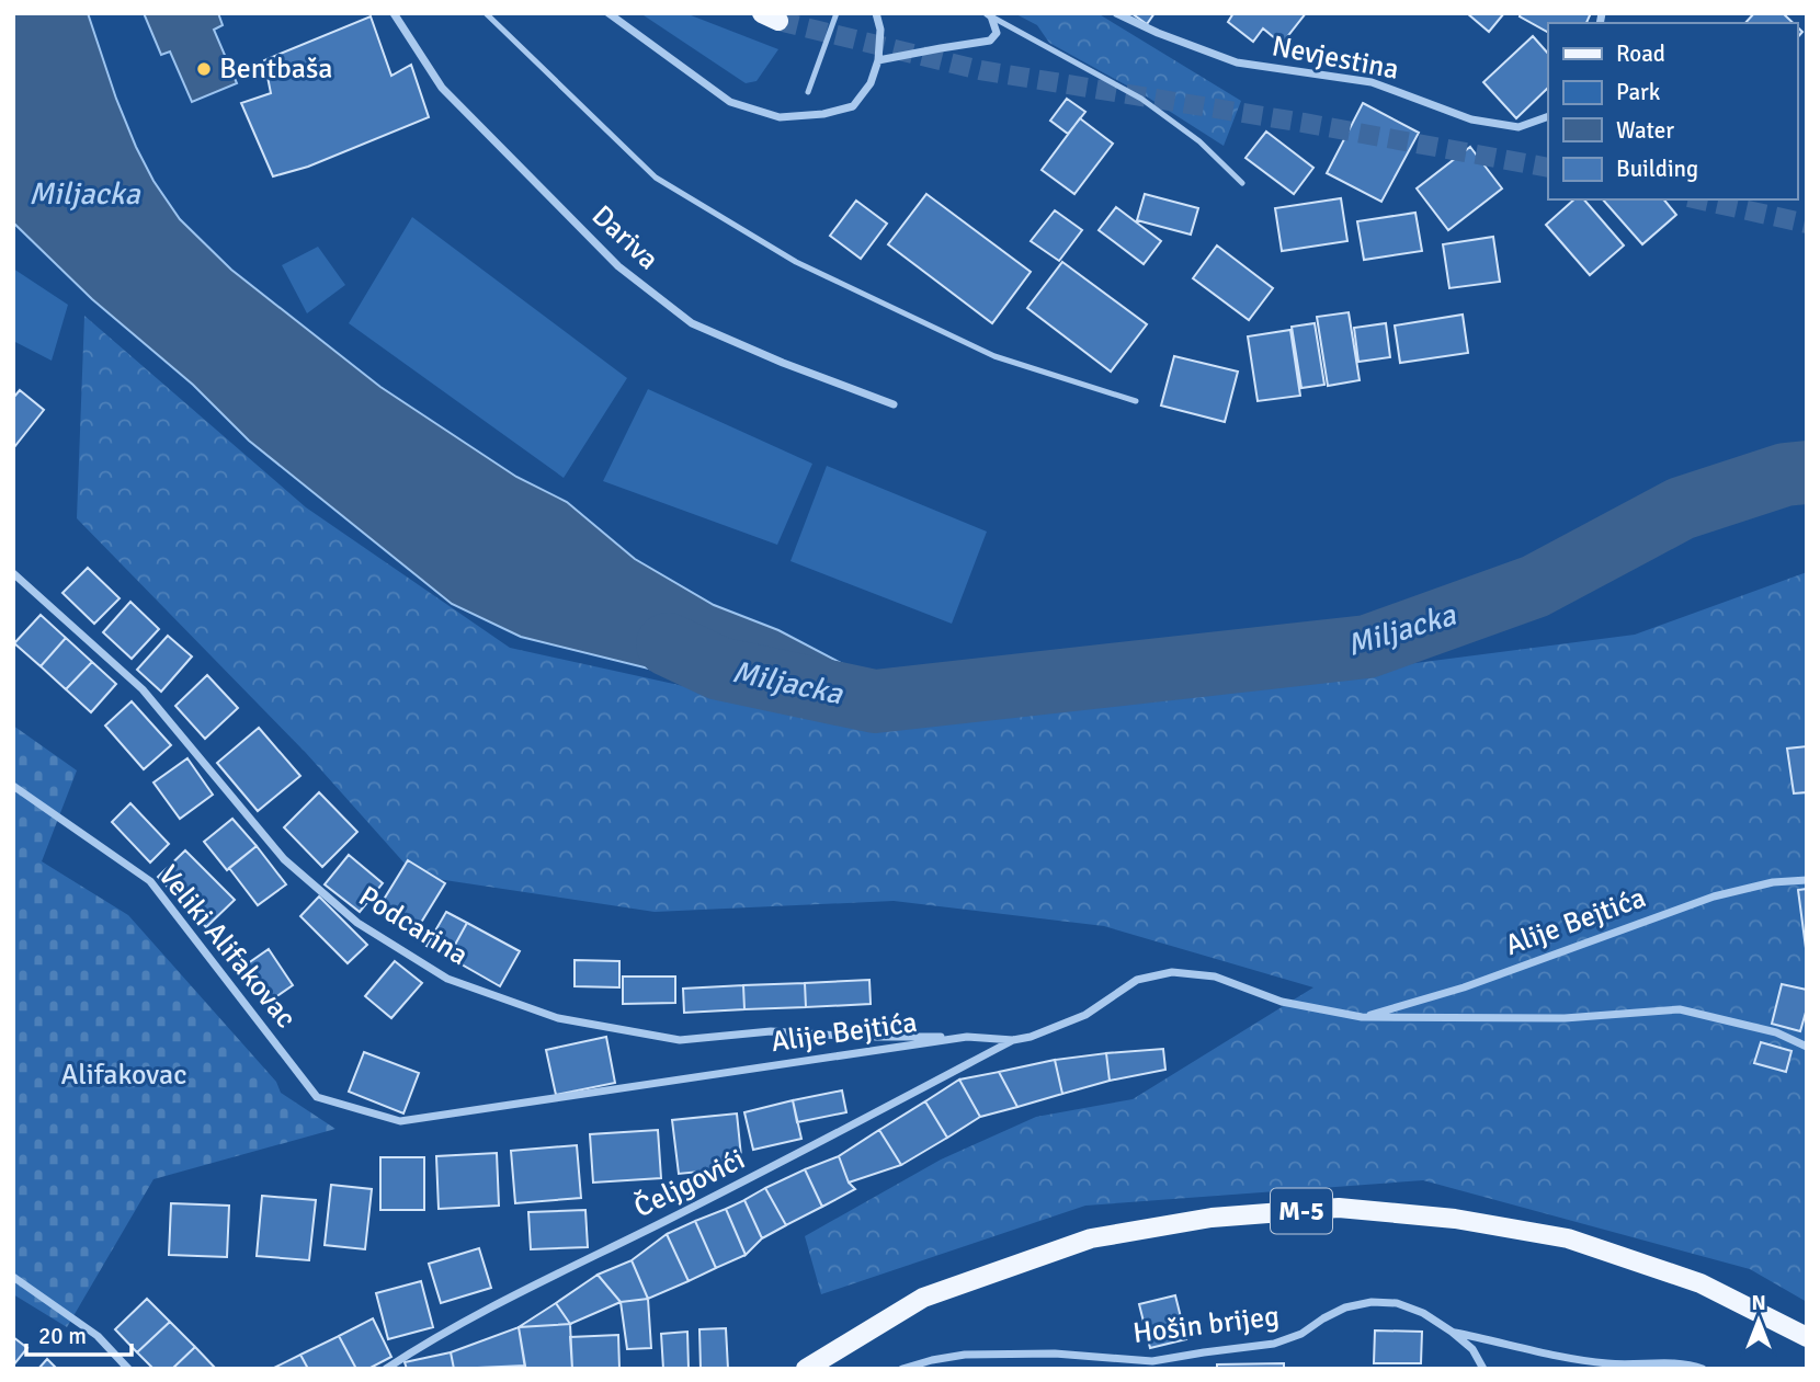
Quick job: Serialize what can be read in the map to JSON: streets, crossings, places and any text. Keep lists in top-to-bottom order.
{
  "streets": {
    "main road": ["M-5"],
    "street": [
      "Nevjestina",
      "Dariva",
      "Alije Bejtića",
      "Podcarina",
      "Veliki Alifakovac",
      "Čeljgovići",
      "Hošin brijeg"
    ]
  },
  "crossings": [
    ["Alije Bejtića", "Podcarina"],
    ["Alije Bejtića", "Veliki Alifakovac"],
    ["Alije Bejtića", "Čeljgovići"]
  ],
  "water": ["Miljacka"],
  "parks": ["Alifakovac"],
  "places": ["Bentbaša"],
  "legend": [
    "Road",
    "Park",
    "Water",
    "Building"
  ],
  "scale_bar": "20 m",
  "north": "top"
}
